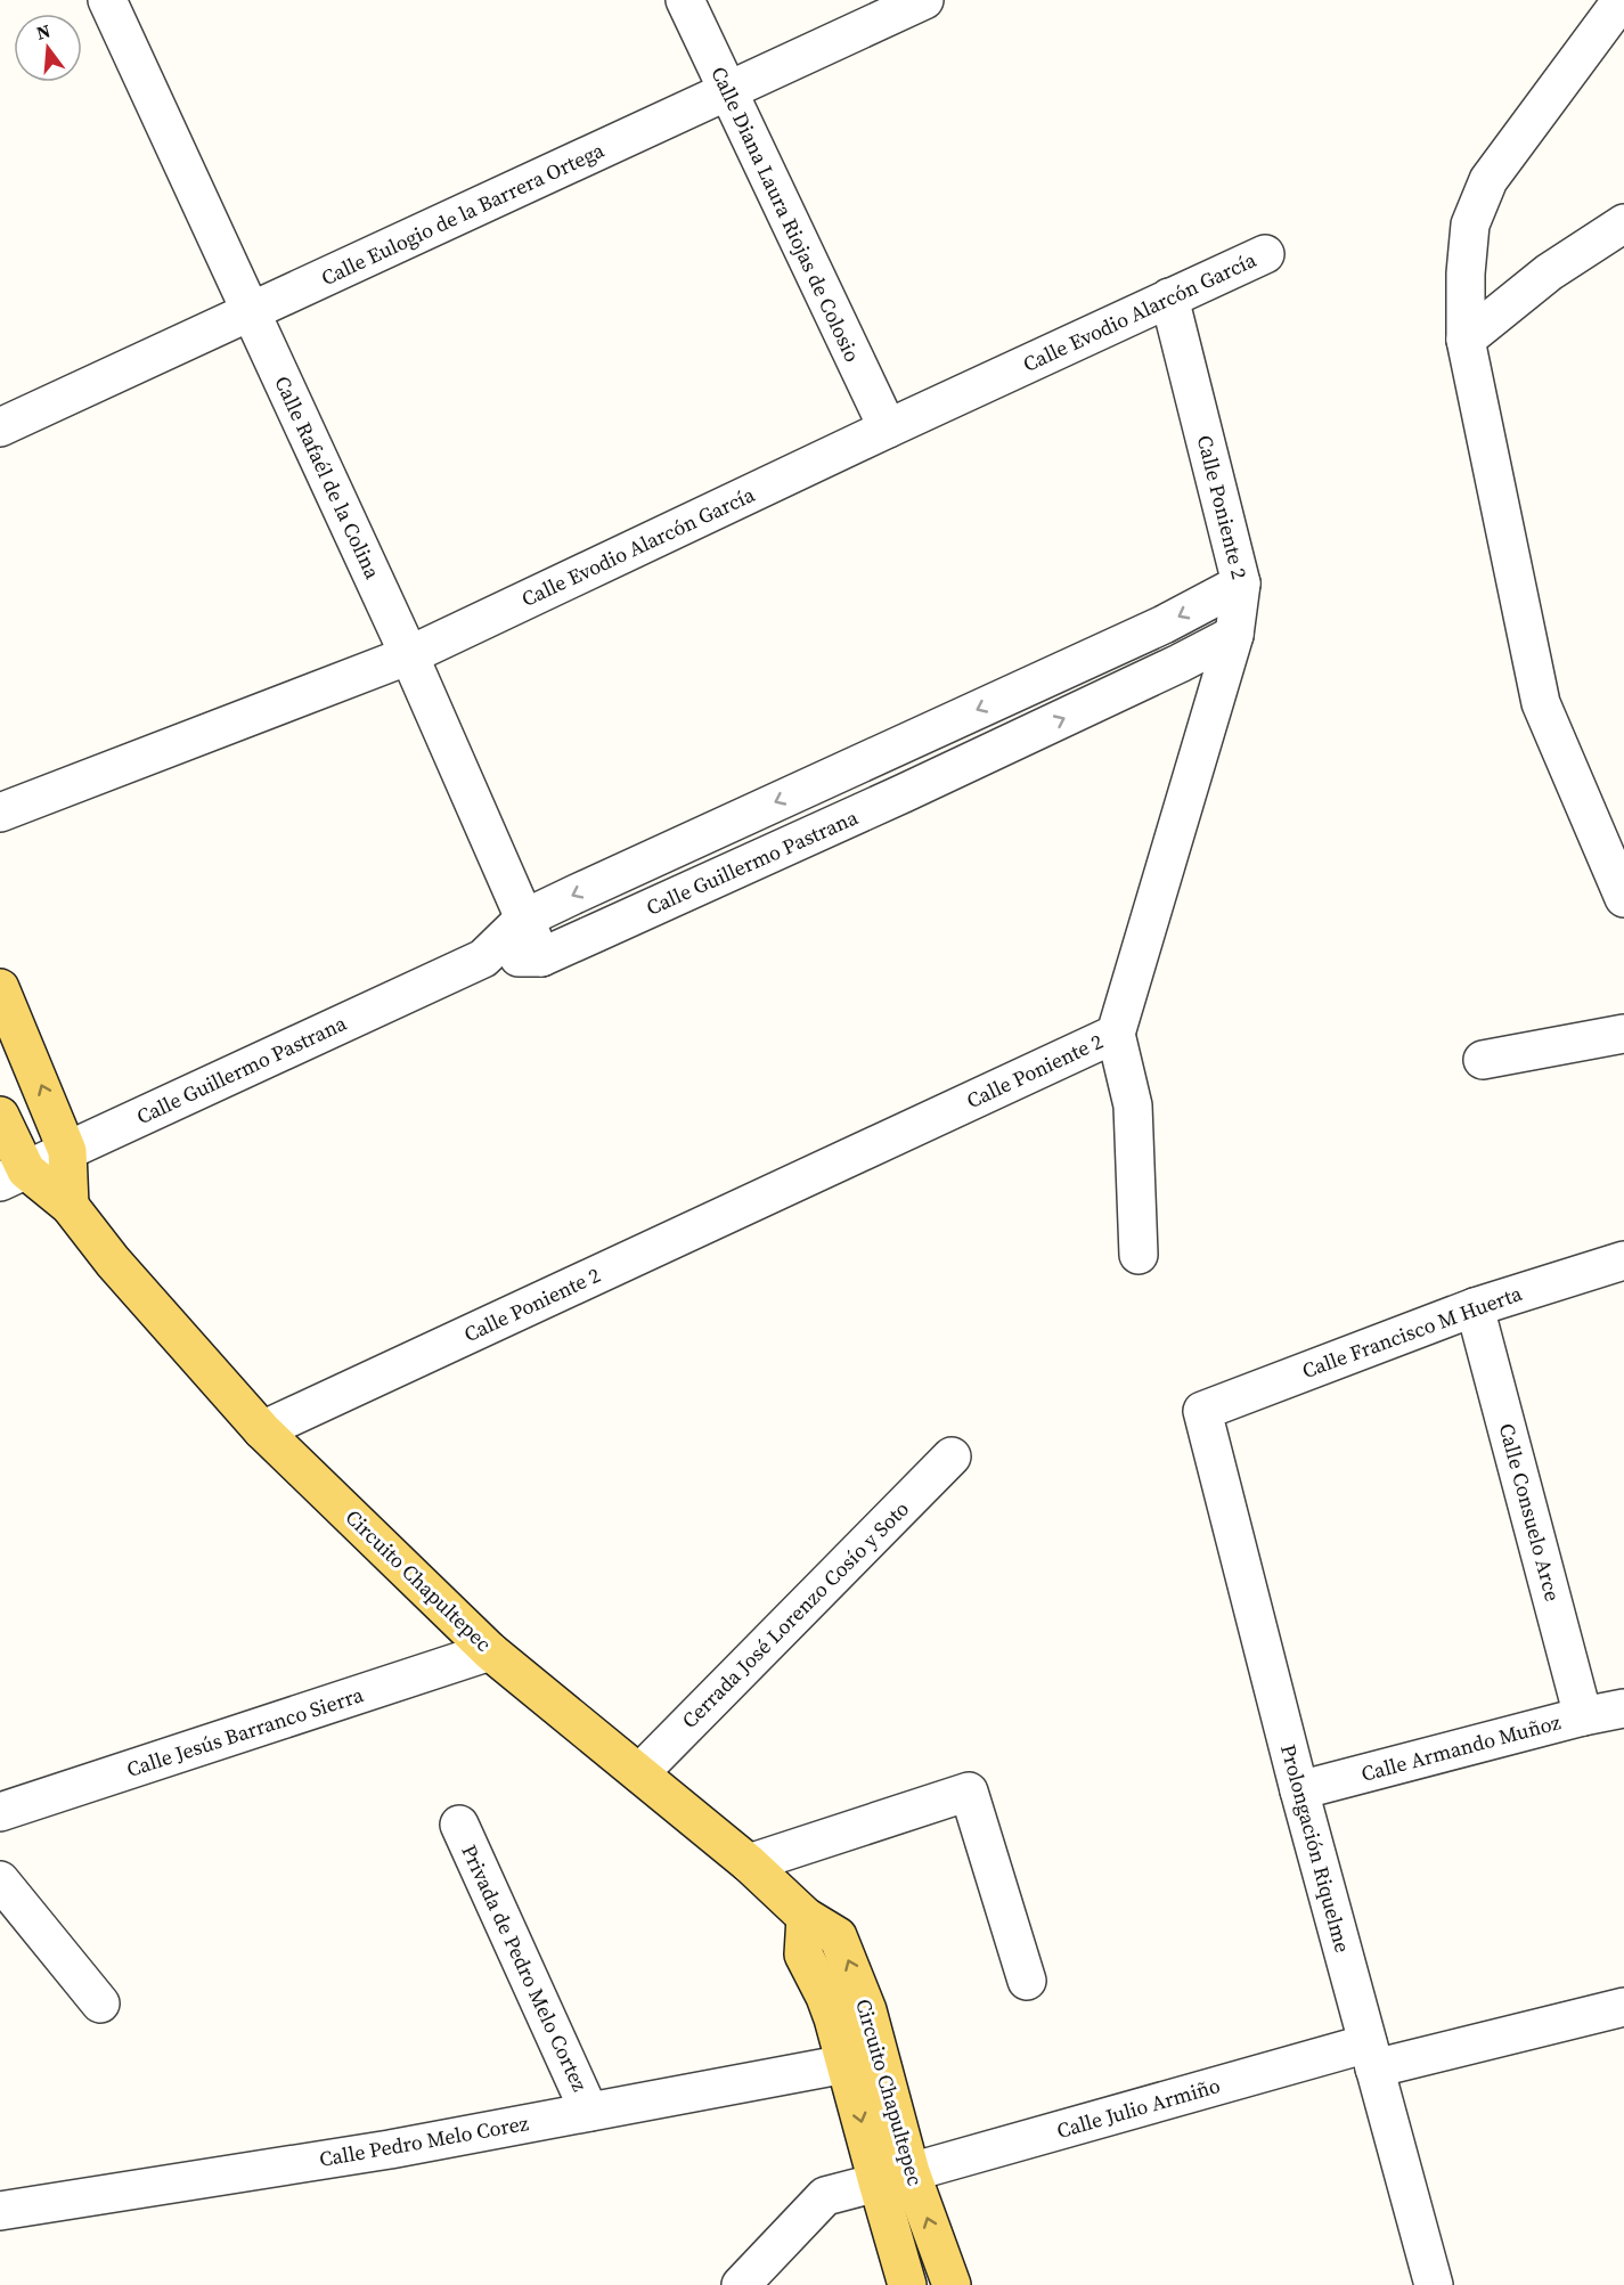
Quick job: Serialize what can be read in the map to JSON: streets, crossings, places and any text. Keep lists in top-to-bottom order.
{
  "streets": {
    "main road": ["Circuito Chapultepec"],
    "street": [
      "Calle Eulogio de la Barrera Ortega",
      "Calle Diana Laura Riojas de Colosio",
      "Calle Evodio Alarcón García",
      "Calle Rafaél de la Colina",
      "Calle Poniente 2",
      "Calle Guillermo Pastrana",
      "Calle Francisco M Huerta",
      "Calle Consuelo Arce",
      "Cerrada José Lorenzo Cosío y Soto",
      "Calle Jesús Barranco Sierra",
      "Calle Armando Muñoz",
      "Prolongación Riquelme",
      "Privada de Pedro Melo Cortez",
      "Calle Julio Armiño",
      "Calle Pedro Melo Corez"
    ]
  },
  "crossings": [
    ["Calle Eulogio de la Barrera Ortega", "Calle Diana Laura Riojas de Colosio"],
    ["Calle Eulogio de la Barrera Ortega", "Calle Rafaél de la Colina"],
    ["Calle Diana Laura Riojas de Colosio", "Calle Evodio Alarcón García"],
    ["Calle Evodio Alarcón García", "Calle Rafaél de la Colina"],
    ["Calle Evodio Alarcón García", "Calle Poniente 2"],
    ["Calle Rafaél de la Colina", "Calle Guillermo Pastrana"],
    ["Calle Poniente 2", "Calle Guillermo Pastrana"],
    ["Calle Poniente 2", "Circuito Chapultepec"],
    ["Calle Guillermo Pastrana", "Circuito Chapultepec"],
    ["Calle Francisco M Huerta", "Calle Consuelo Arce"],
    ["Calle Francisco M Huerta", "Prolongación Riquelme"],
    ["Calle Consuelo Arce", "Calle Armando Muñoz"],
    ["Circuito Chapultepec", "Cerrada José Lorenzo Cosío y Soto"],
    ["Circuito Chapultepec", "Calle Jesús Barranco Sierra"],
    ["Circuito Chapultepec", "Calle Julio Armiño"],
    ["Circuito Chapultepec", "Calle Pedro Melo Corez"],
    ["Calle Armando Muñoz", "Prolongación Riquelme"],
    ["Prolongación Riquelme", "Calle Julio Armiño"],
    ["Privada de Pedro Melo Cortez", "Calle Pedro Melo Corez"]
  ],
  "north": "top"
}
